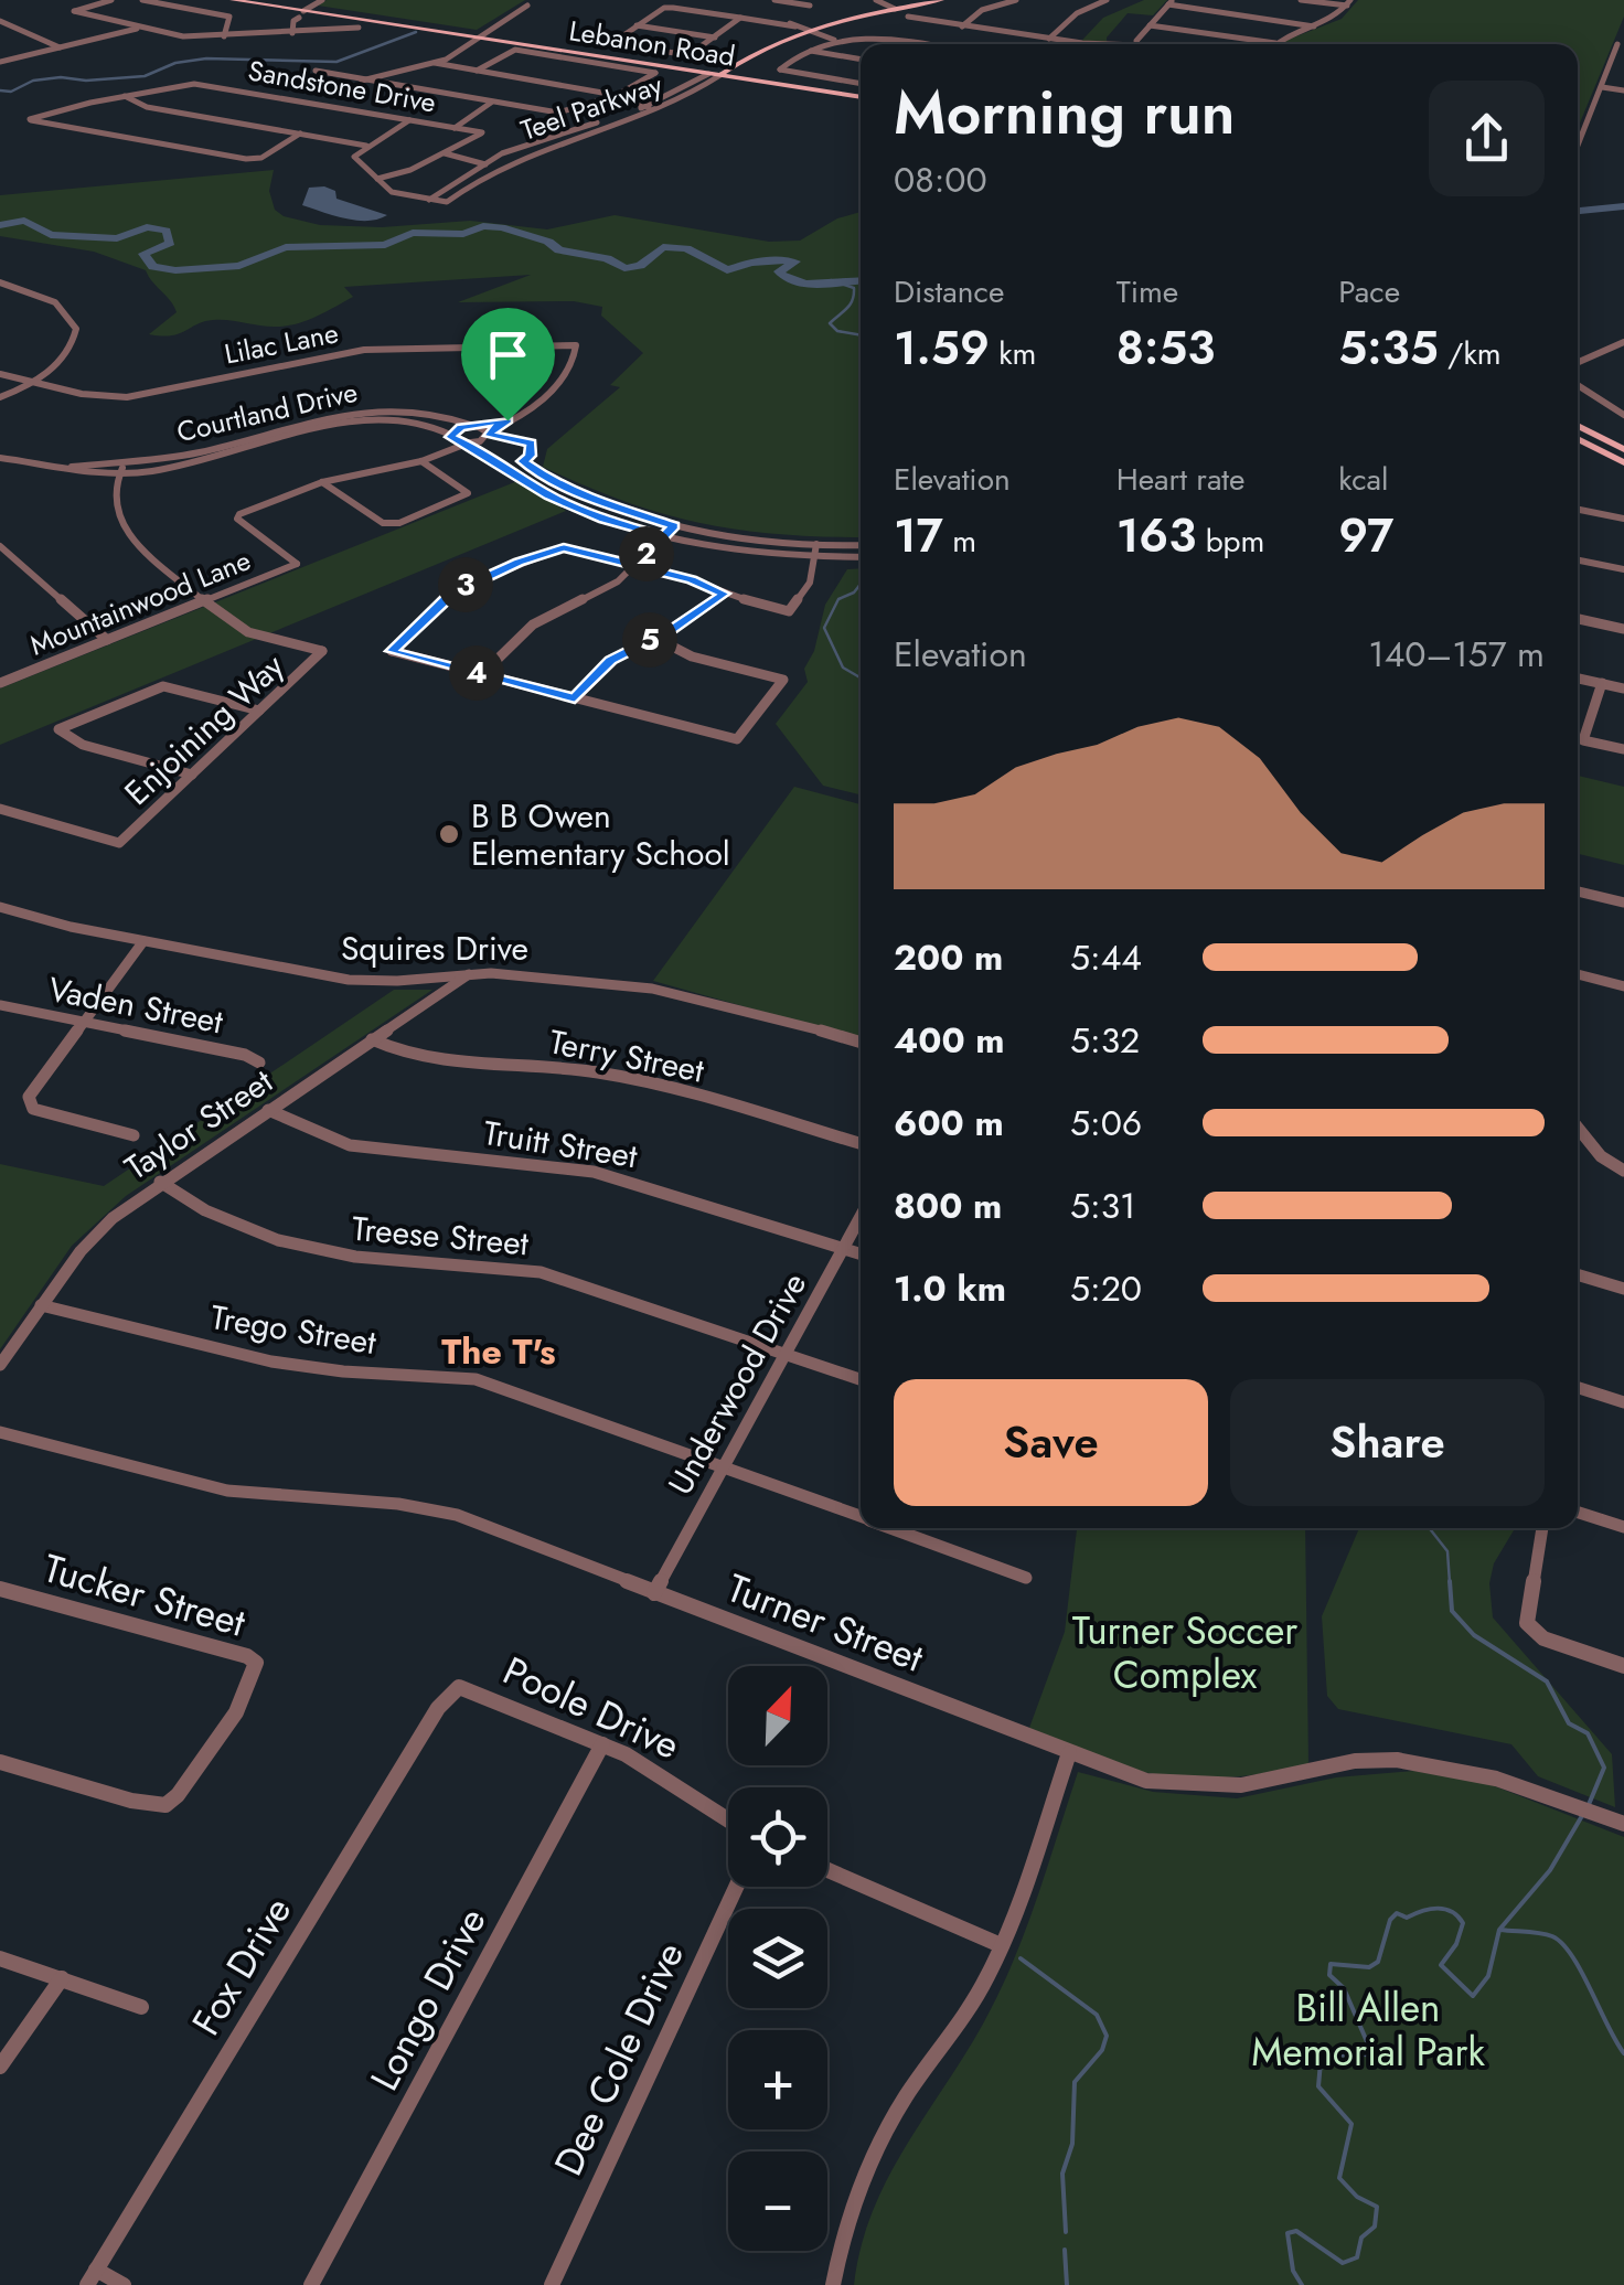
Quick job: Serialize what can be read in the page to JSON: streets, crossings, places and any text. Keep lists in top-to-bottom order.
{
  "streets": {
    "main road": ["Lebanon Road", "Teel Parkway"],
    "street": [
      "Sandstone Drive",
      "Lilac Lane",
      "Courtland Drive",
      "Mountainwood Lane",
      "Enjoining Way",
      "Squires Drive",
      "Vaden Street",
      "Terry Street",
      "Taylor Street",
      "Truitt Street",
      "Treese Street",
      "Trego Street",
      "Underwood Drive",
      "Tucker Street",
      "Turner Street",
      "Poole Drive",
      "Fox Drive",
      "Longo Drive",
      "Dee Cole Drive"
    ]
  },
  "crossings": [
    ["Lebanon Road", "Teel Parkway"],
    ["Lilac Lane", "Courtland Drive"],
    ["Mountainwood Lane", "Enjoining Way"],
    ["Squires Drive", "Taylor Street"],
    ["Terry Street", "Taylor Street"],
    ["Taylor Street", "Truitt Street"],
    ["Taylor Street", "Treese Street"],
    ["Taylor Street", "Trego Street"],
    ["Truitt Street", "Underwood Drive"],
    ["Treese Street", "Underwood Drive"],
    ["Trego Street", "Underwood Drive"],
    ["Underwood Drive", "Turner Street"],
    ["Poole Drive", "Fox Drive"],
    ["Poole Drive", "Longo Drive"]
  ],
  "districts": ["The T's"],
  "parks": ["Turner Soccer Complex", "Bill Allen Memorial Park"],
  "places": ["B B Owen Elementary School"],
  "north": "top right",
  "page": {
    "heading": ["Morning run", "08:00"],
    "stats": [
      ["Distance", "1.59 km"],
      ["Time", "8:53"],
      ["Pace", "5:35 /km"],
      ["Elevation", "17 m"],
      ["Heart rate", "163 bpm"],
      ["kcal", "97"]
    ],
    "pins": [
      "2",
      "3",
      "5",
      "4"
    ],
    "chart": ["Elevation", "140–157 m"],
    "list": [
      {
        "name": "200 m",
        "note": "5:44"
      },
      {
        "name": "400 m",
        "note": "5:32"
      },
      {
        "name": "600 m",
        "note": "5:06"
      },
      {
        "name": "800 m",
        "note": "5:31"
      },
      {
        "name": "1.0 km",
        "note": "5:20"
      }
    ],
    "buttons": ["Save", "Share"],
    "map_buttons": ["+", "−"]
  }
}
